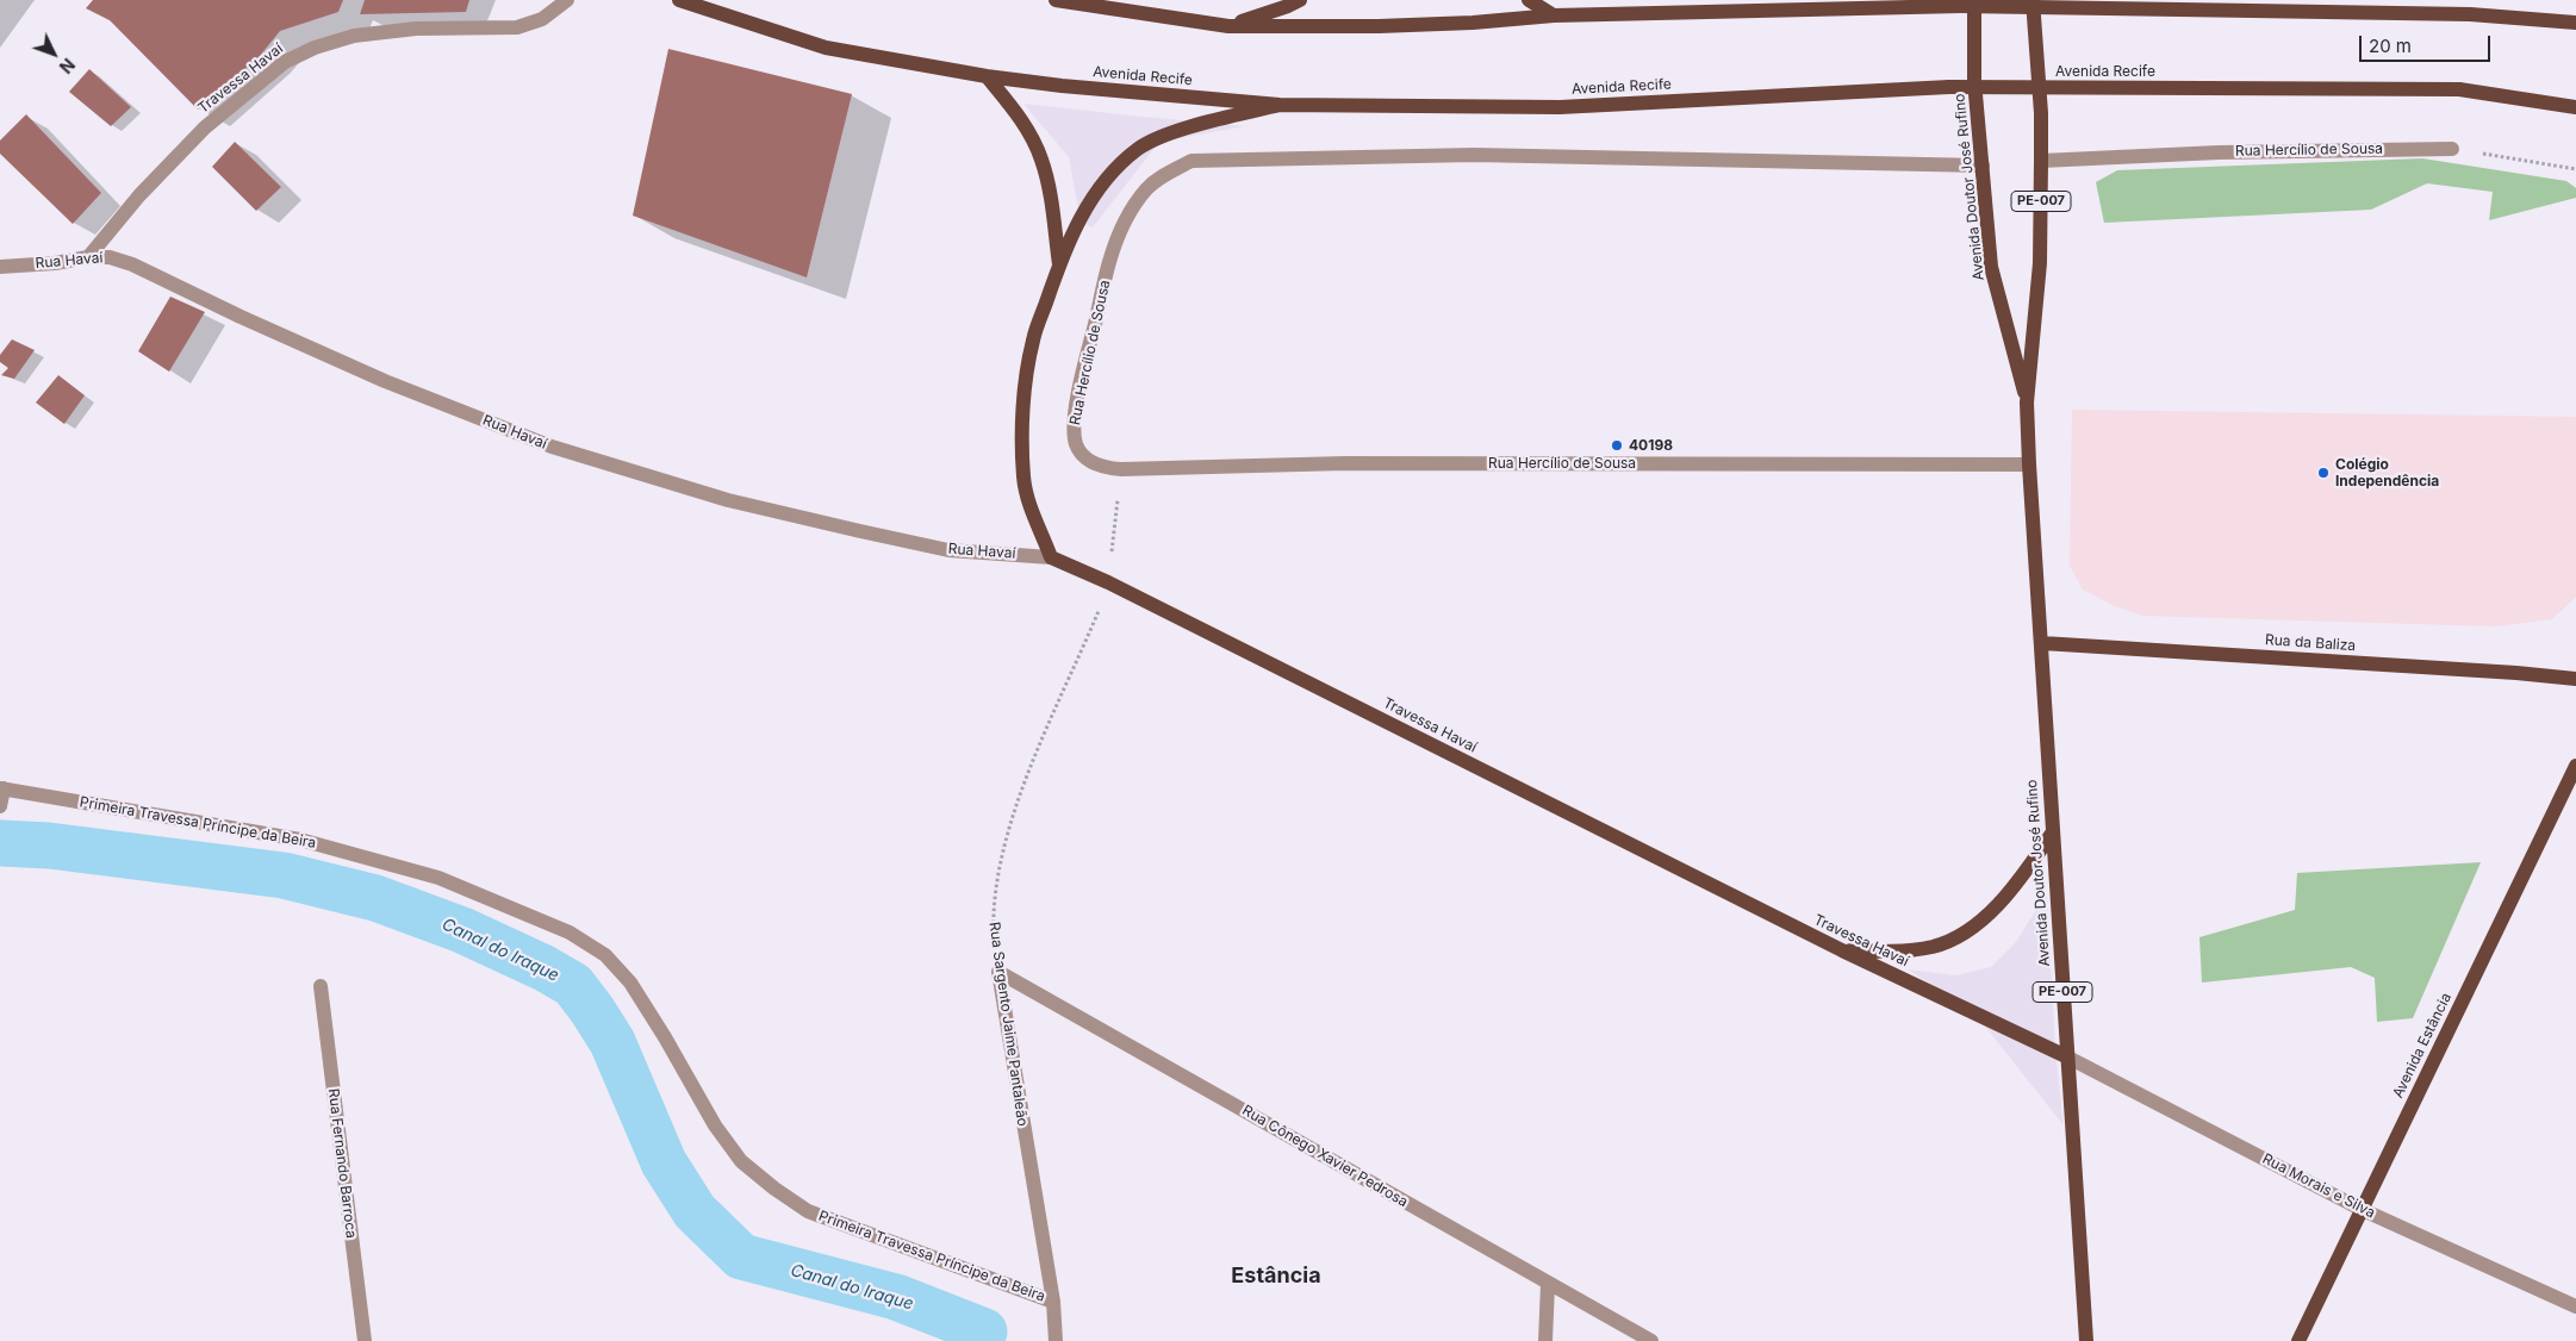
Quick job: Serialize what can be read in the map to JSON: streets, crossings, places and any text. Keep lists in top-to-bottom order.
{
  "streets": {
    "main road": [
      "Avenida Recife",
      "Travessa Havaí",
      "Avenida Doutor José Rufino",
      "PE-007",
      "Rua da Baliza",
      "Avenida Estância"
    ],
    "street": [
      "Rua Hercílio de Sousa",
      "Rua Havaí",
      "Primeira Travessa Príncipe da Beira",
      "Rua Sargento Jaime Pantaleão",
      "Rua Cônego Xavier Pedrosa",
      "Rua Fernando Barroca",
      "Rua Morais e Silva"
    ]
  },
  "crossings": [
    ["Travessa Havaí", "Avenida Doutor José Rufino"],
    ["Travessa Havaí", "Rua Havaí"],
    ["Travessa Havaí", "Rua Sargento Jaime Pantaleão"],
    ["Travessa Havaí", "Rua Morais e Silva"],
    ["Rua Hercílio de Sousa", "Avenida Doutor José Rufino"],
    ["Rua Hercílio de Sousa", "Rua Sargento Jaime Pantaleão"],
    ["Avenida Doutor José Rufino", "Rua da Baliza"],
    ["Avenida Doutor José Rufino", "Rua Morais e Silva"],
    ["Primeira Travessa Príncipe da Beira", "Rua Sargento Jaime Pantaleão"],
    ["Rua Sargento Jaime Pantaleão", "Rua Cônego Xavier Pedrosa"],
    ["Avenida Estância", "Rua Morais e Silva"]
  ],
  "districts": ["Estância"],
  "water": ["Canal do Iraque"],
  "places": ["40198", "Colégio Independência"],
  "scale_bar": "20 m",
  "north": "bottom right"
}
